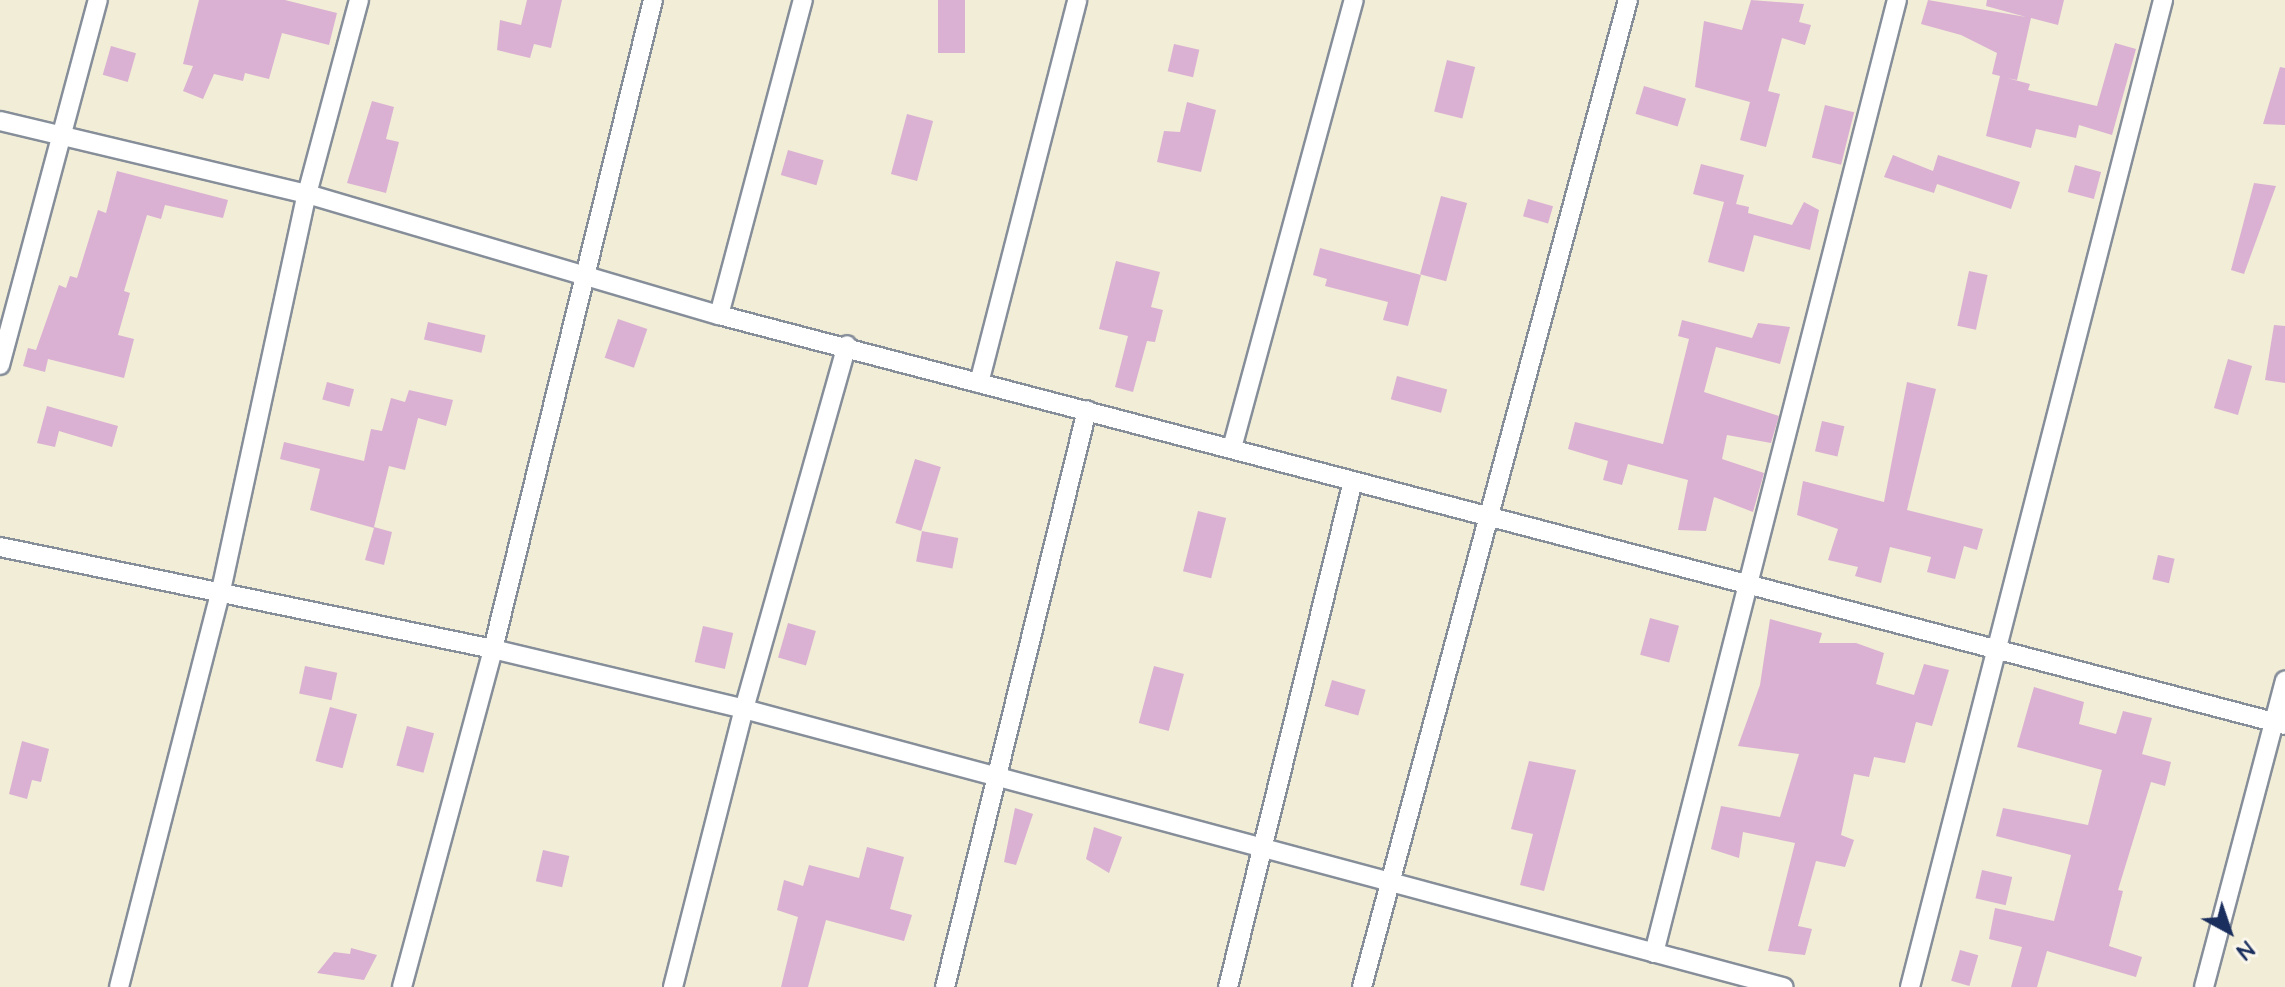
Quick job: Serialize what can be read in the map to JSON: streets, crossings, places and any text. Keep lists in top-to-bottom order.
{
  "north": "bottom right"
}
